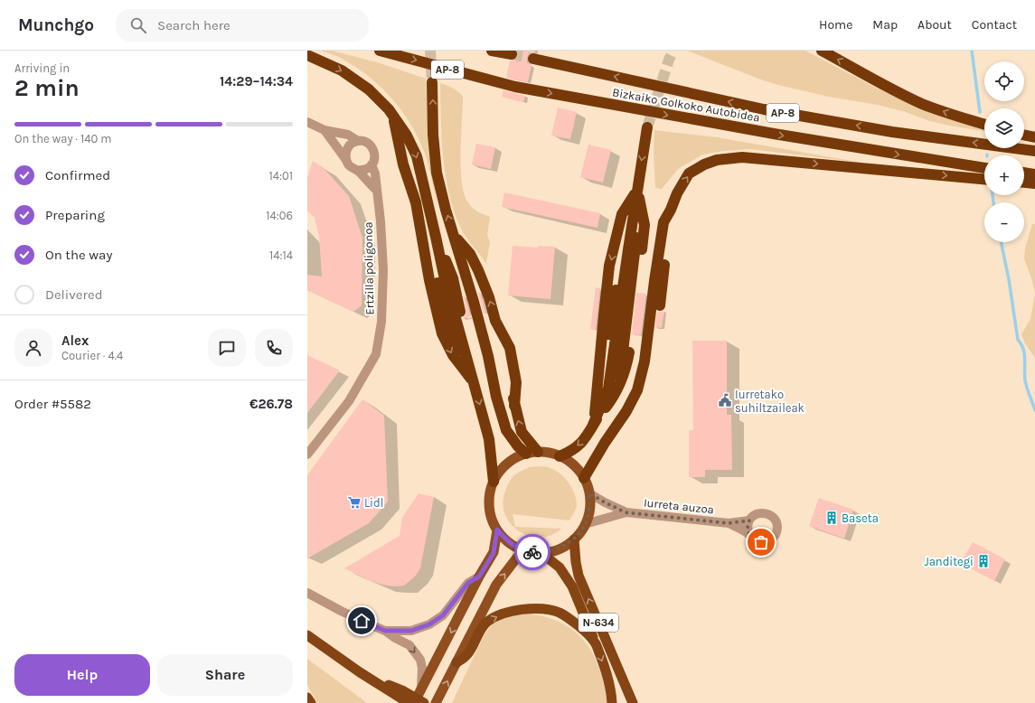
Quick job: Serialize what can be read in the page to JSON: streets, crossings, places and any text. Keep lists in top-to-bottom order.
{
  "streets": {
    "highway": ["AP-8", "Bizkaiko Golkoko Autobidea", "N-634"],
    "street": ["Ertzilla poligonoa", "Iurreta auzoa"]
  },
  "places": {
    "public building": ["Iurretako suhiltzaileak"],
    "supermarket": ["Lidl"],
    "building": ["Baseta", "Janditegi"]
  },
  "page": {
    "header": "Munchgo",
    "search": "Search here",
    "nav": [
      "Home",
      "Map",
      "About",
      "Contact"
    ],
    "heading": ["2 min", "Arriving in", "14:29–14:34"],
    "panel": [
      "Alex",
      "Courier · 4.4",
      "Order #5582",
      "€26.78"
    ],
    "map_buttons": ["+", "−"],
    "bar": "On the way · 140 m",
    "list": [
      ["Confirmed", "14:01"],
      ["Preparing", "14:06"],
      ["On the way", "14:14"],
      "Delivered"
    ],
    "buttons": ["Help", "Share"]
  }
}
